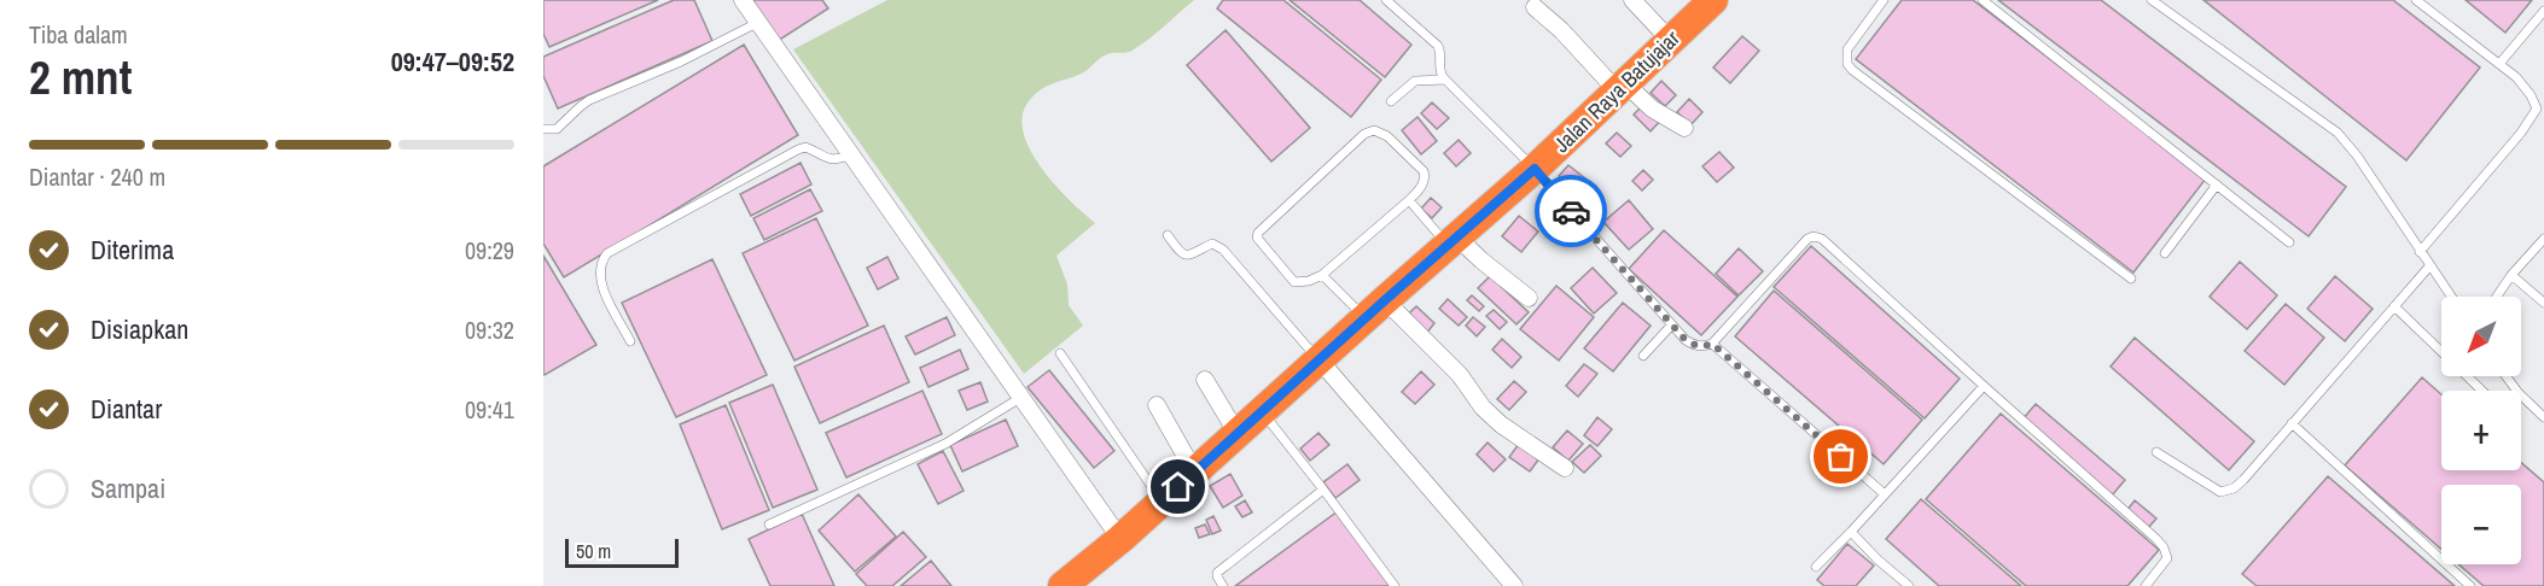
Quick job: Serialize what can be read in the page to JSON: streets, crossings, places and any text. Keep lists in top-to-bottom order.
{
  "streets": {
    "highway": ["Jalan Raya Batujajar"]
  },
  "scale_bar": "50 m",
  "north": "bottom left",
  "page": {
    "heading": ["2 mnt", "Tiba dalam", "09:47–09:52"],
    "bar": "Diantar · 240 m",
    "list": [
      ["Diterima", "09:29"],
      ["Disiapkan", "09:32"],
      ["Diantar", "09:41"],
      "Sampai"
    ],
    "map_buttons": ["+", "−"],
    "scale": "50 m"
  }
}
